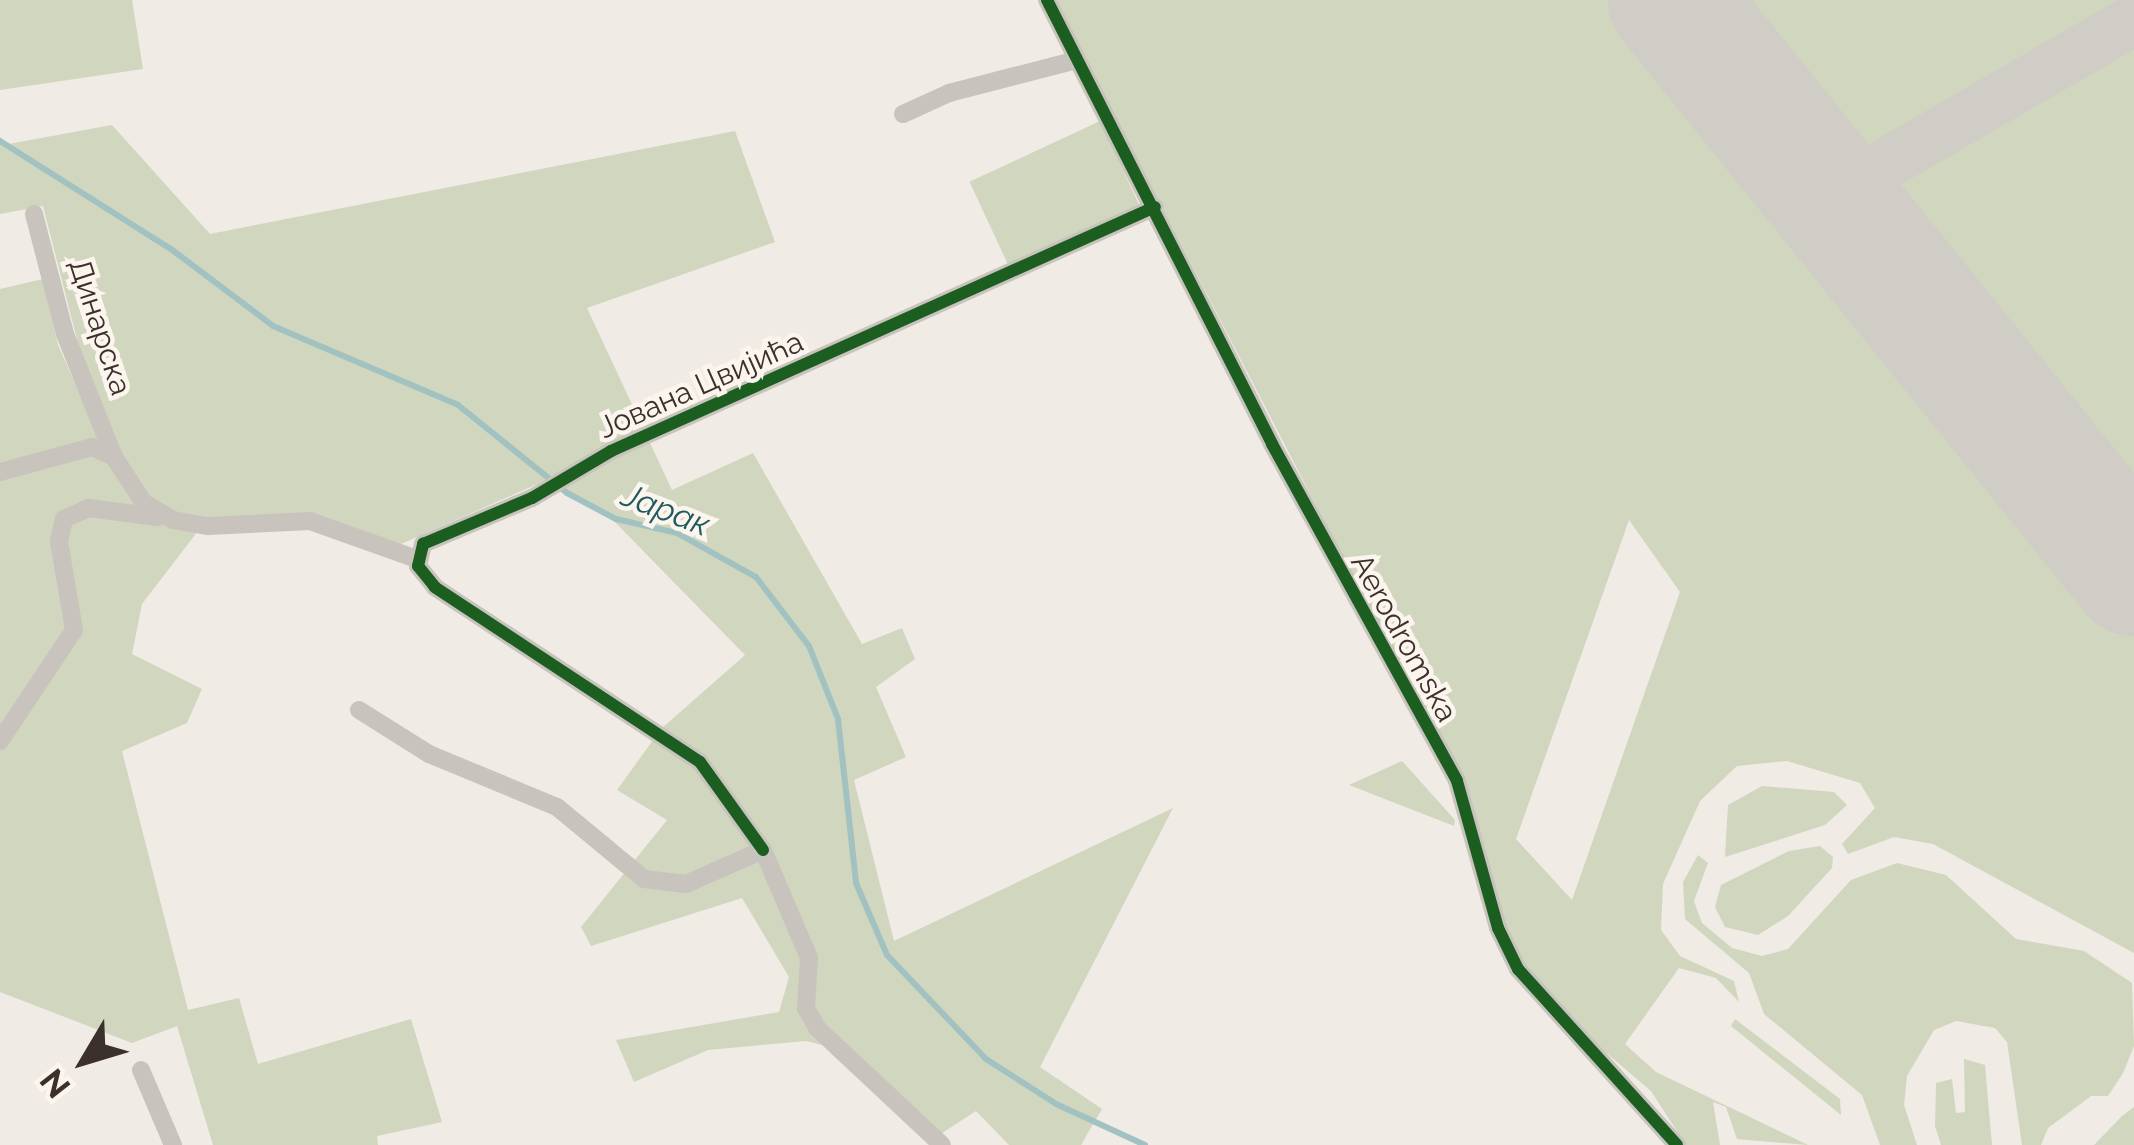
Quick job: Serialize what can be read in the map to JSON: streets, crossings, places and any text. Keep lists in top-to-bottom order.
{
  "streets": {
    "street": ["Динарска", "Јована Цвијића", "Aerodromska"]
  },
  "crossings": [
    ["Јована Цвијића", "Aerodromska"]
  ],
  "water": ["Јарак"],
  "north": "bottom left"
}
